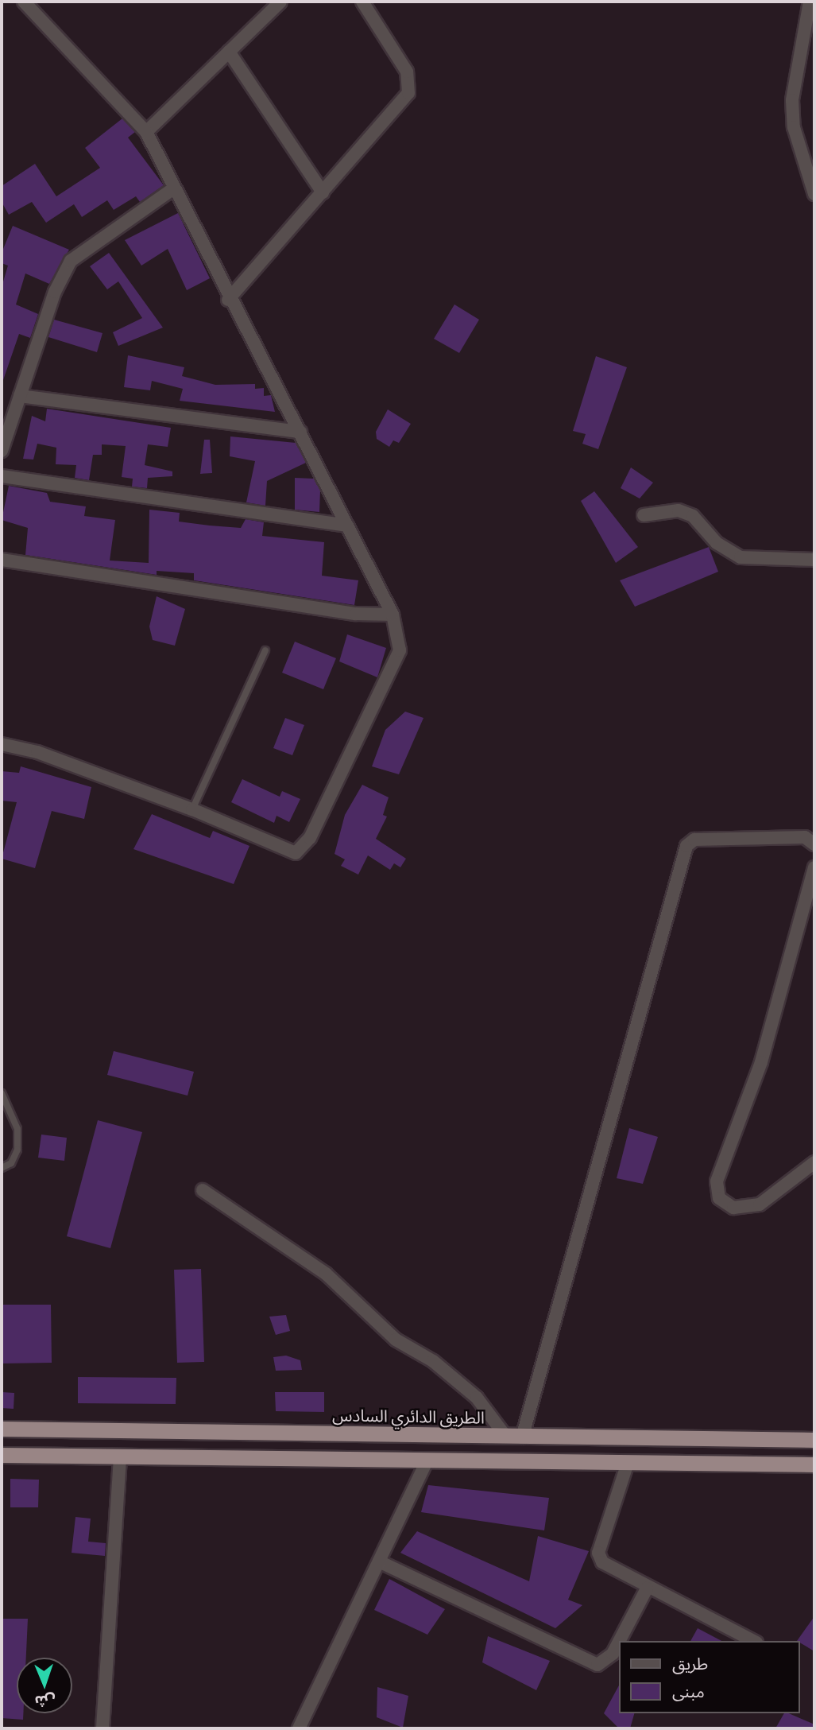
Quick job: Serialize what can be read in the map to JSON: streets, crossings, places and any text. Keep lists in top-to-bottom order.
{
  "streets": {
    "highway": ["الطريق الدائري السادس"]
  },
  "legend": ["طريق", "مبنى"],
  "north": "bottom"
}
